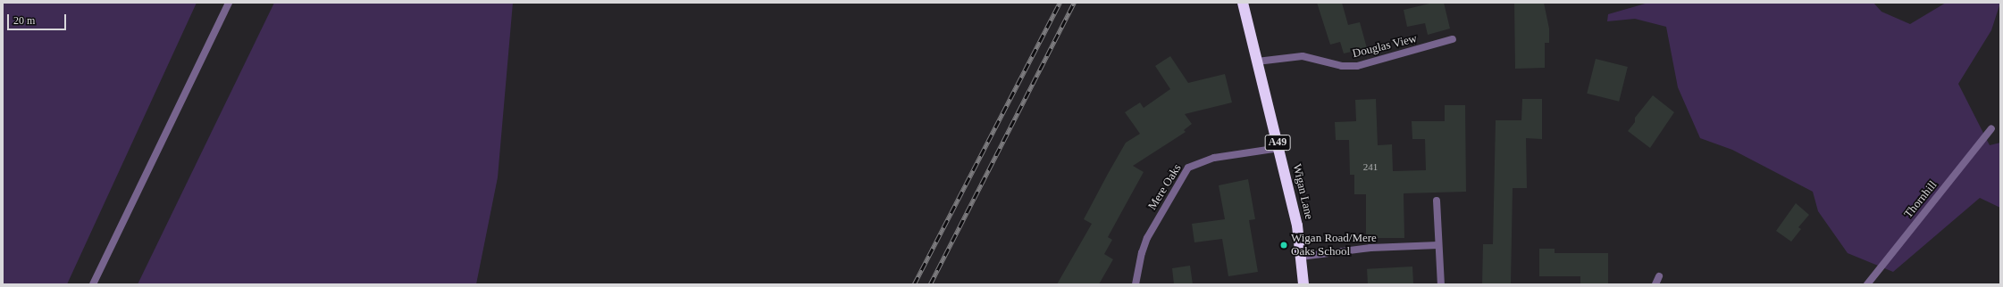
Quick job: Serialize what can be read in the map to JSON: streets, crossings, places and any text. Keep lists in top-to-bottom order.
{
  "streets": {
    "highway": ["A49", "Wigan Lane"],
    "street": ["Douglas View", "Mere Oaks", "Thornhill"]
  },
  "crossings": [
    ["Douglas View", "Wigan Lane"],
    ["Mere Oaks", "Wigan Lane"]
  ],
  "places": ["Wigan Road/Mere Oaks School"],
  "house_numbers": ["241"],
  "scale_bar": "20 m"
}
